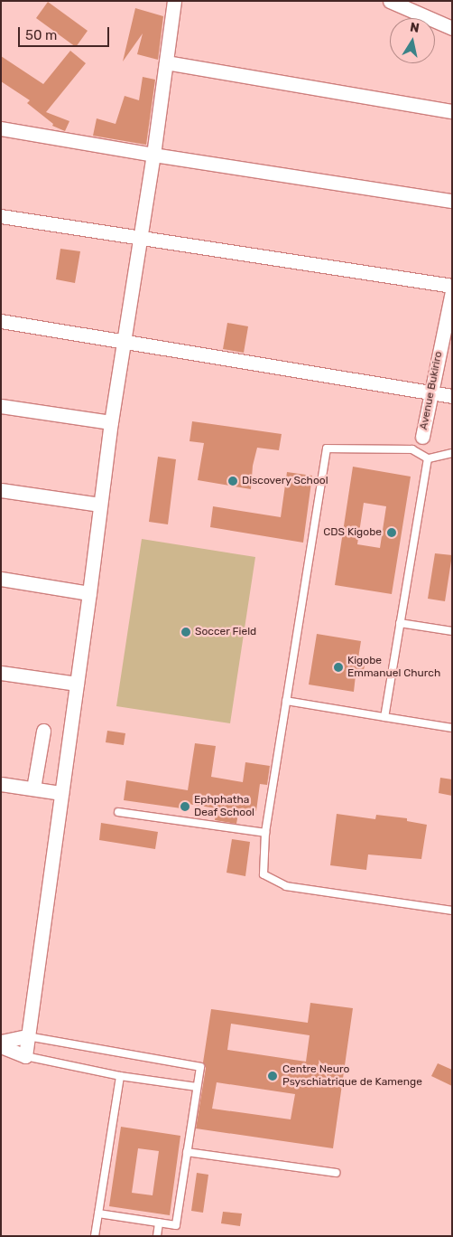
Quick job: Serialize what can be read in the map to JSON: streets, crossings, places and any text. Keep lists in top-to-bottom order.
{
  "streets": {
    "street": ["Avenue Bukiriro"]
  },
  "places": [
    "Discovery School",
    "CDS Kigobe",
    "Soccer Field",
    "Kigobe Emmanuel Church",
    "Ephphatha Deaf School",
    "Centre Neuro Psyschiatrique de Kamenge"
  ],
  "scale_bar": "50 m",
  "north": "top"
}
